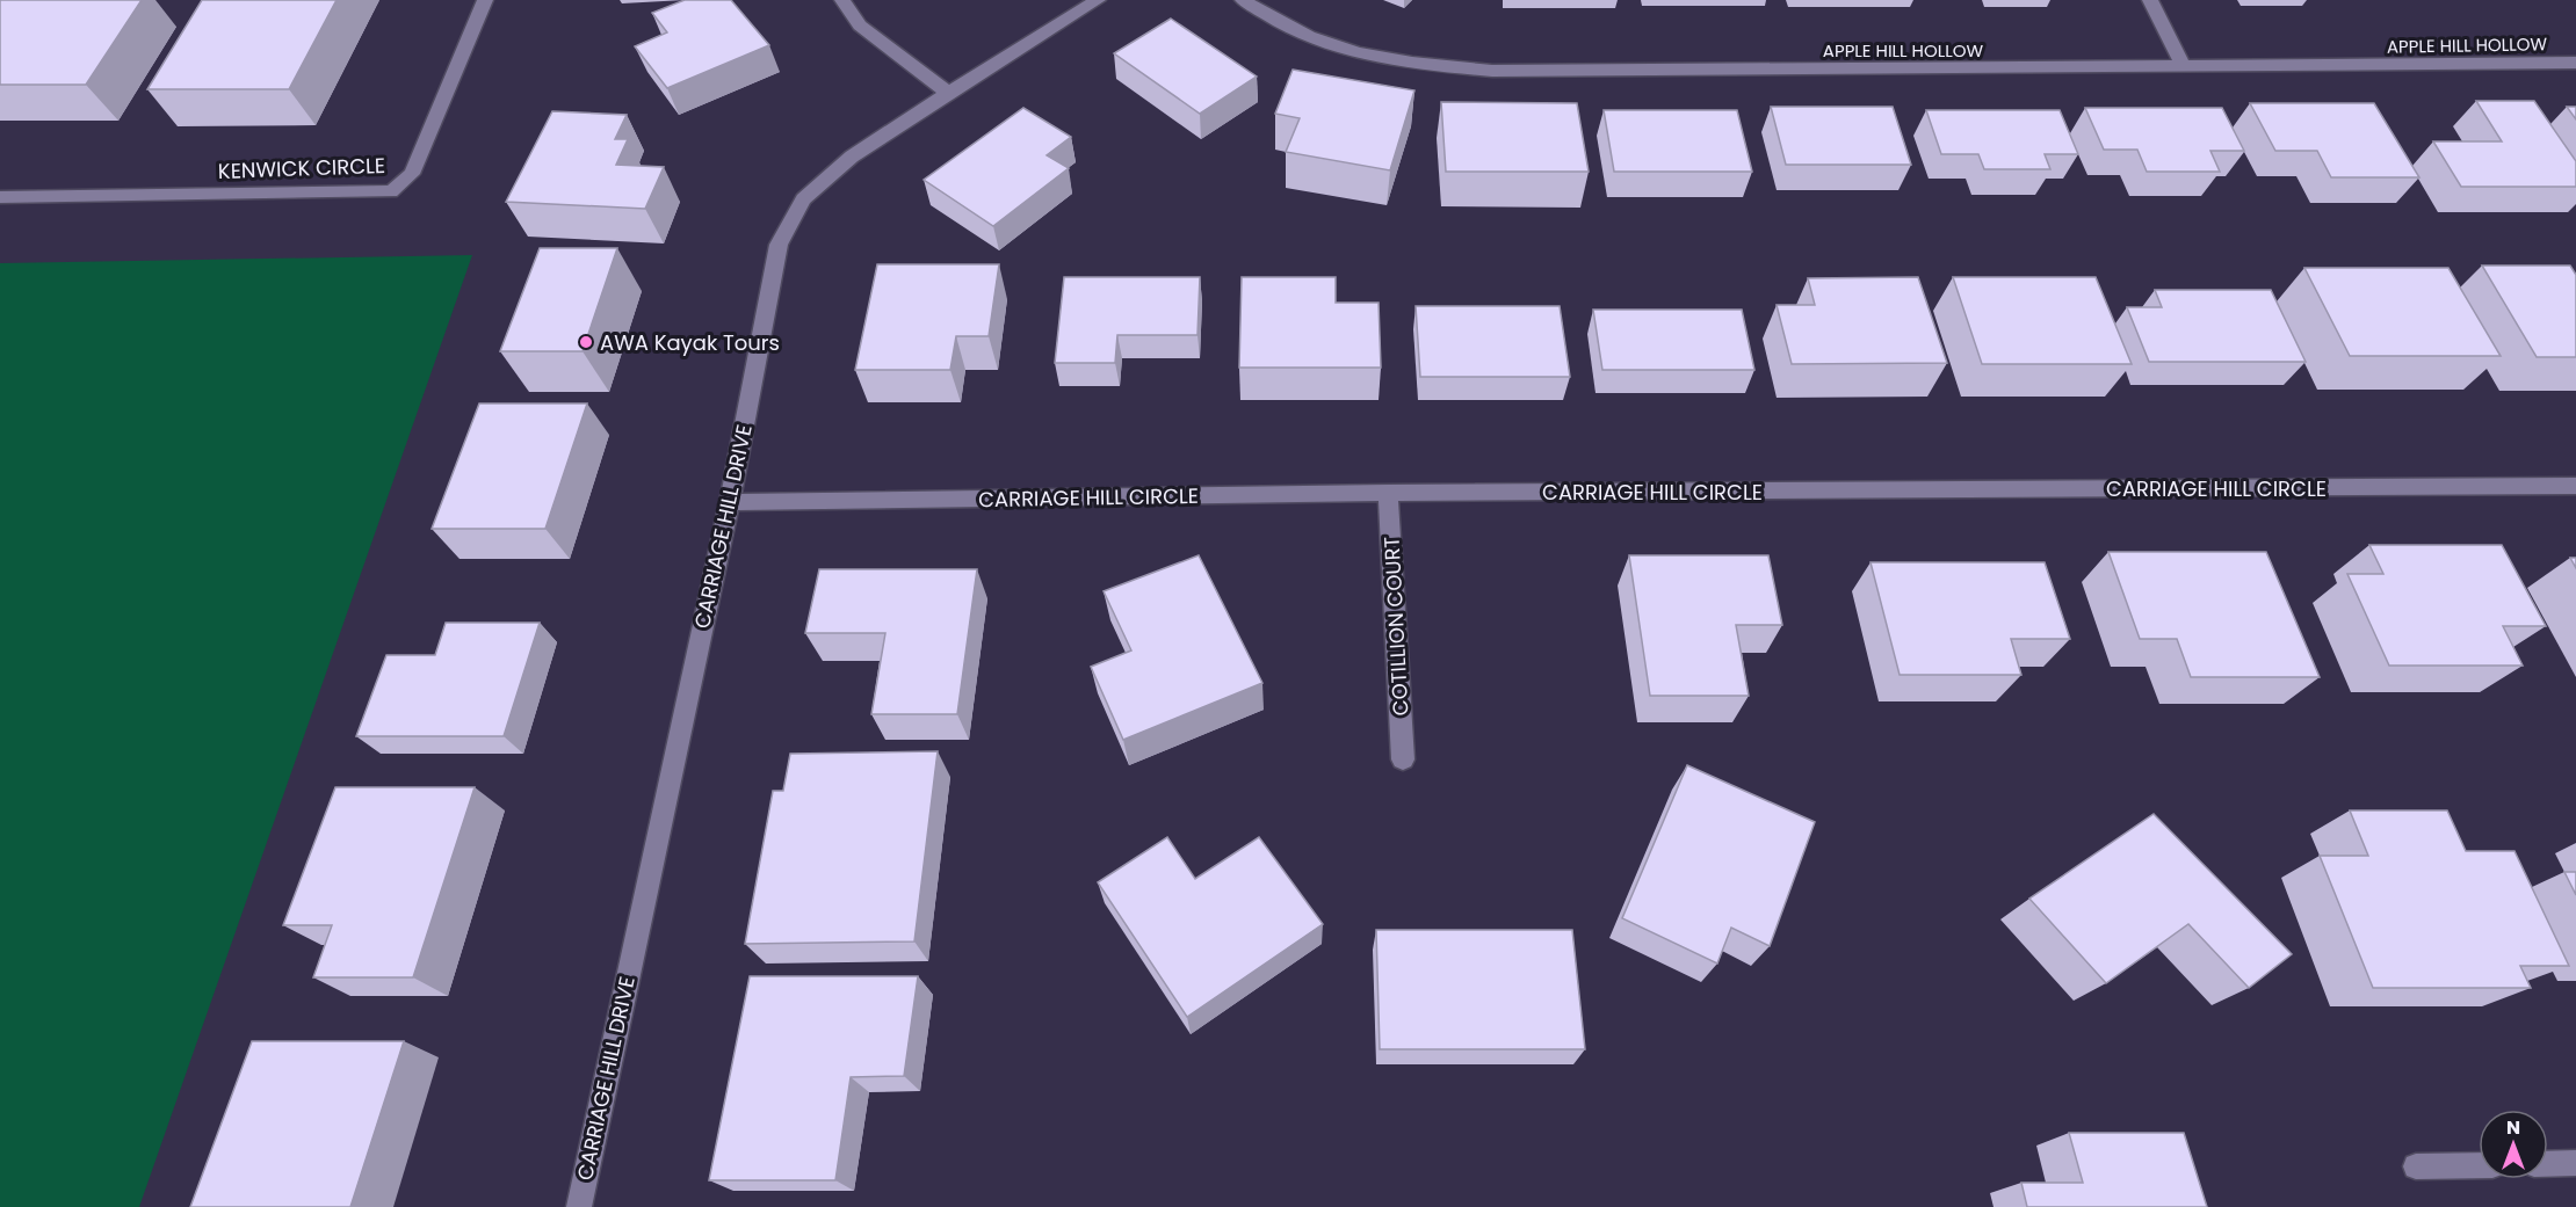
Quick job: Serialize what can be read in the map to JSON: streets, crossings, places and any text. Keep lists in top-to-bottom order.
{
  "streets": {
    "street": [
      "APPLE HILL HOLLOW",
      "KENWICK CIRCLE",
      "CARRIAGE HILL CIRCLE",
      "CARRIAGE HILL DRIVE",
      "COTILLION COURT"
    ]
  },
  "crossings": [
    ["CARRIAGE HILL CIRCLE", "CARRIAGE HILL DRIVE"],
    ["CARRIAGE HILL CIRCLE", "COTILLION COURT"]
  ],
  "places": ["AWA Kayak Tours"],
  "north": "top"
}
